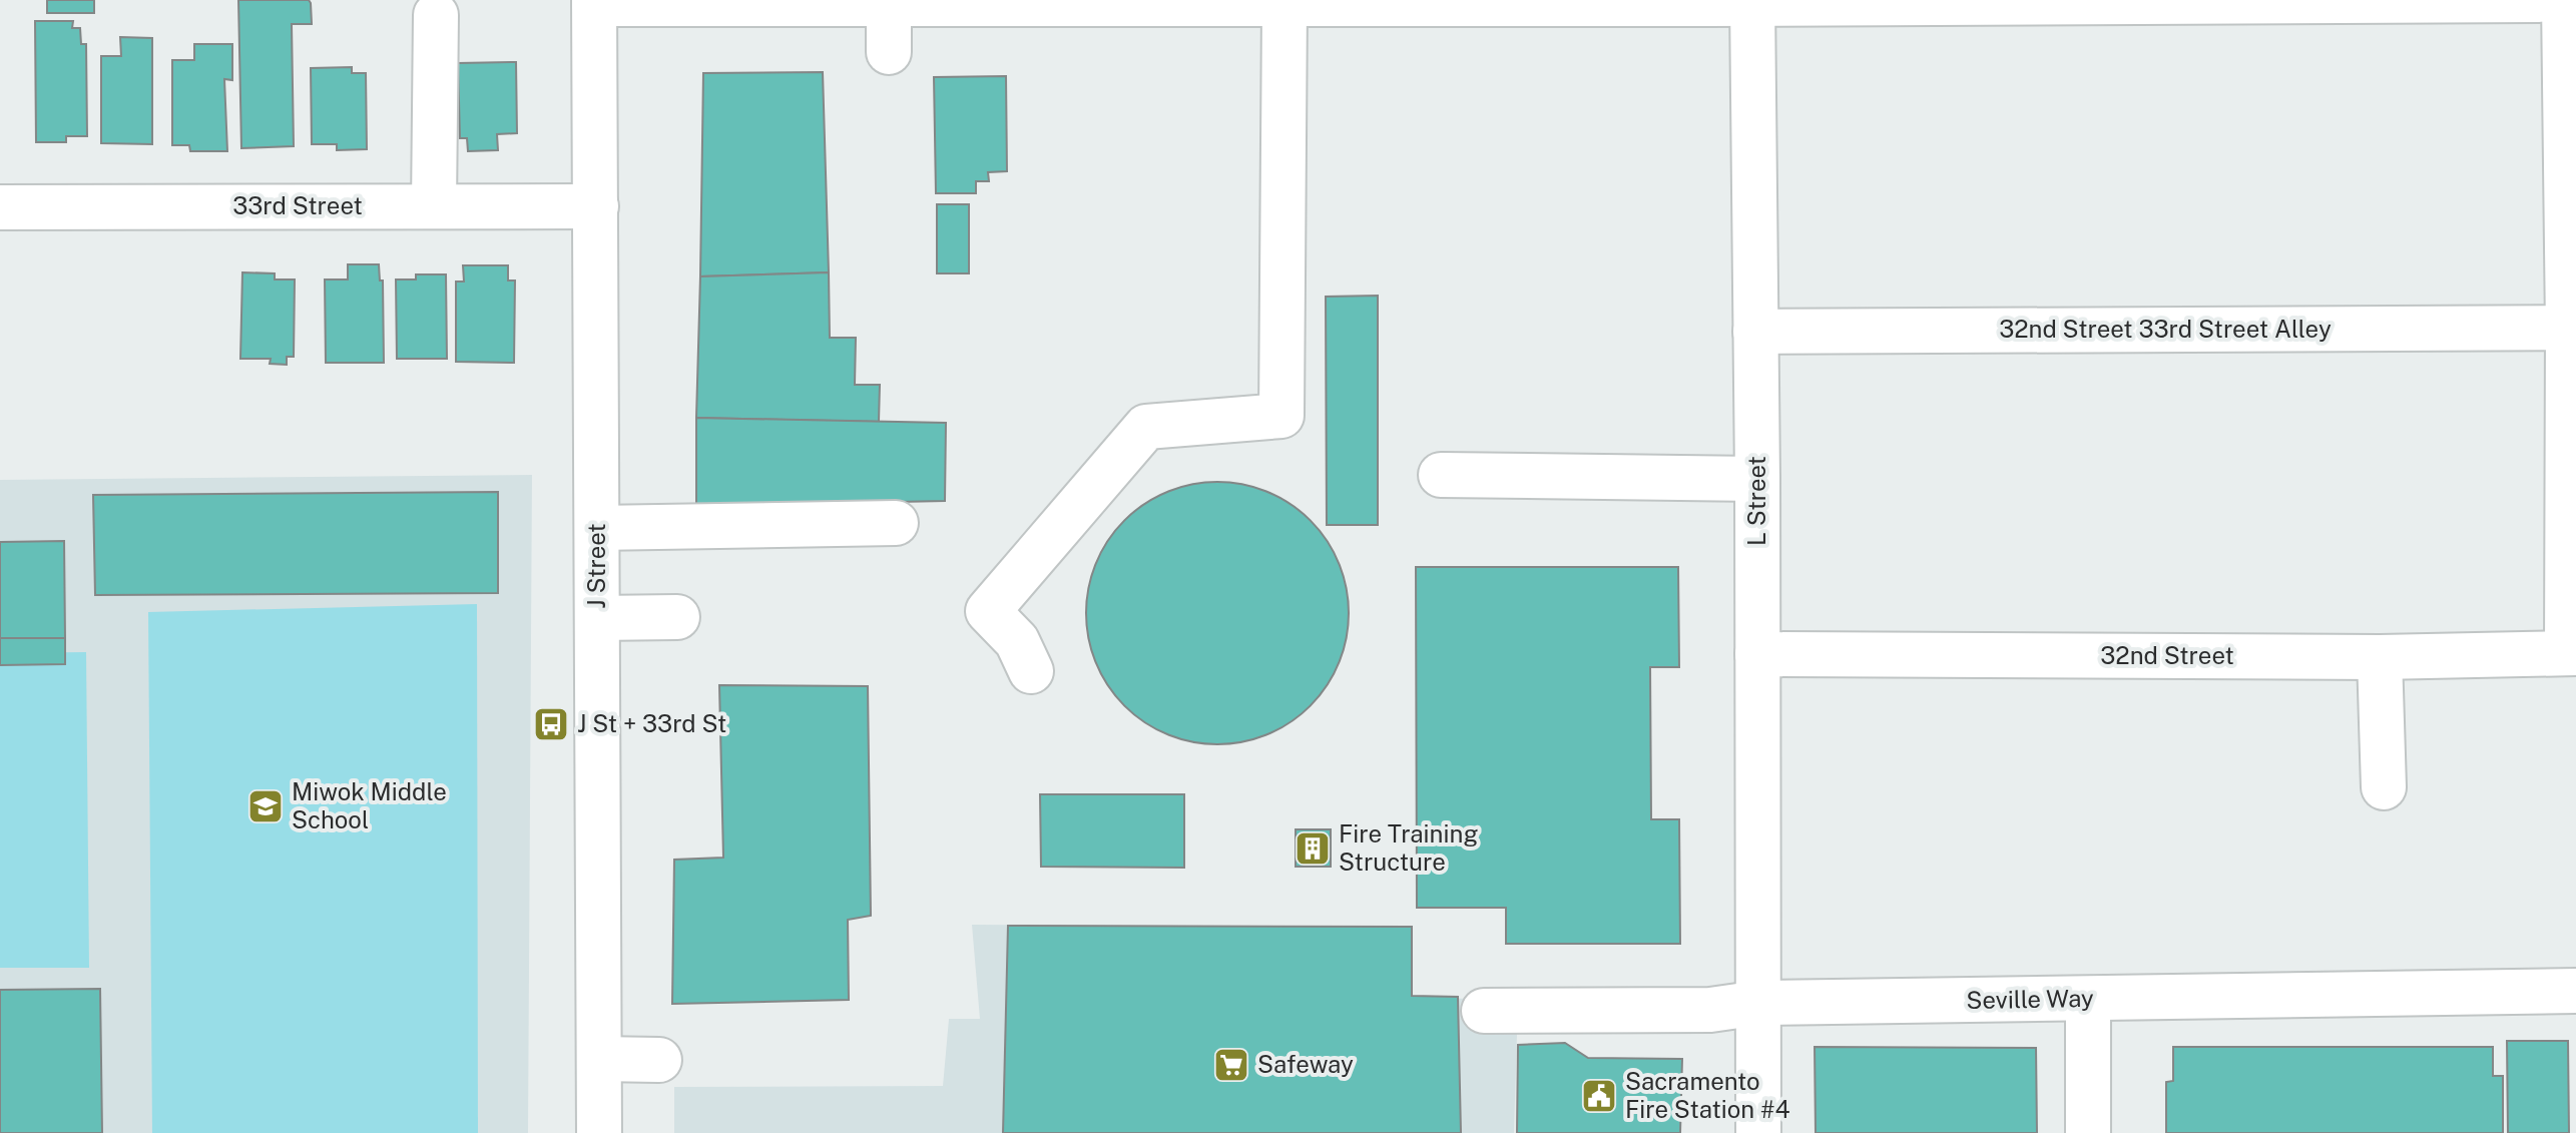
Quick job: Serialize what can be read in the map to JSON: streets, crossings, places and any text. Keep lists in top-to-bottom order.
{
  "streets": {
    "street": [
      "33rd Street",
      "32nd Street 33rd Street Alley",
      "L Street",
      "J Street",
      "32nd Street",
      "Seville Way"
    ]
  },
  "crossings": [
    ["33rd Street", "J Street"],
    ["32nd Street 33rd Street Alley", "L Street"],
    ["L Street", "32nd Street"],
    ["L Street", "Seville Way"]
  ],
  "places": {
    "bus stop": ["J St + 33rd St"],
    "school or university": ["Miwok Middle School"],
    "building": ["Fire Training Structure"],
    "supermarket": ["Safeway"],
    "public building": ["Sacramento Fire Station #4"]
  }
}
